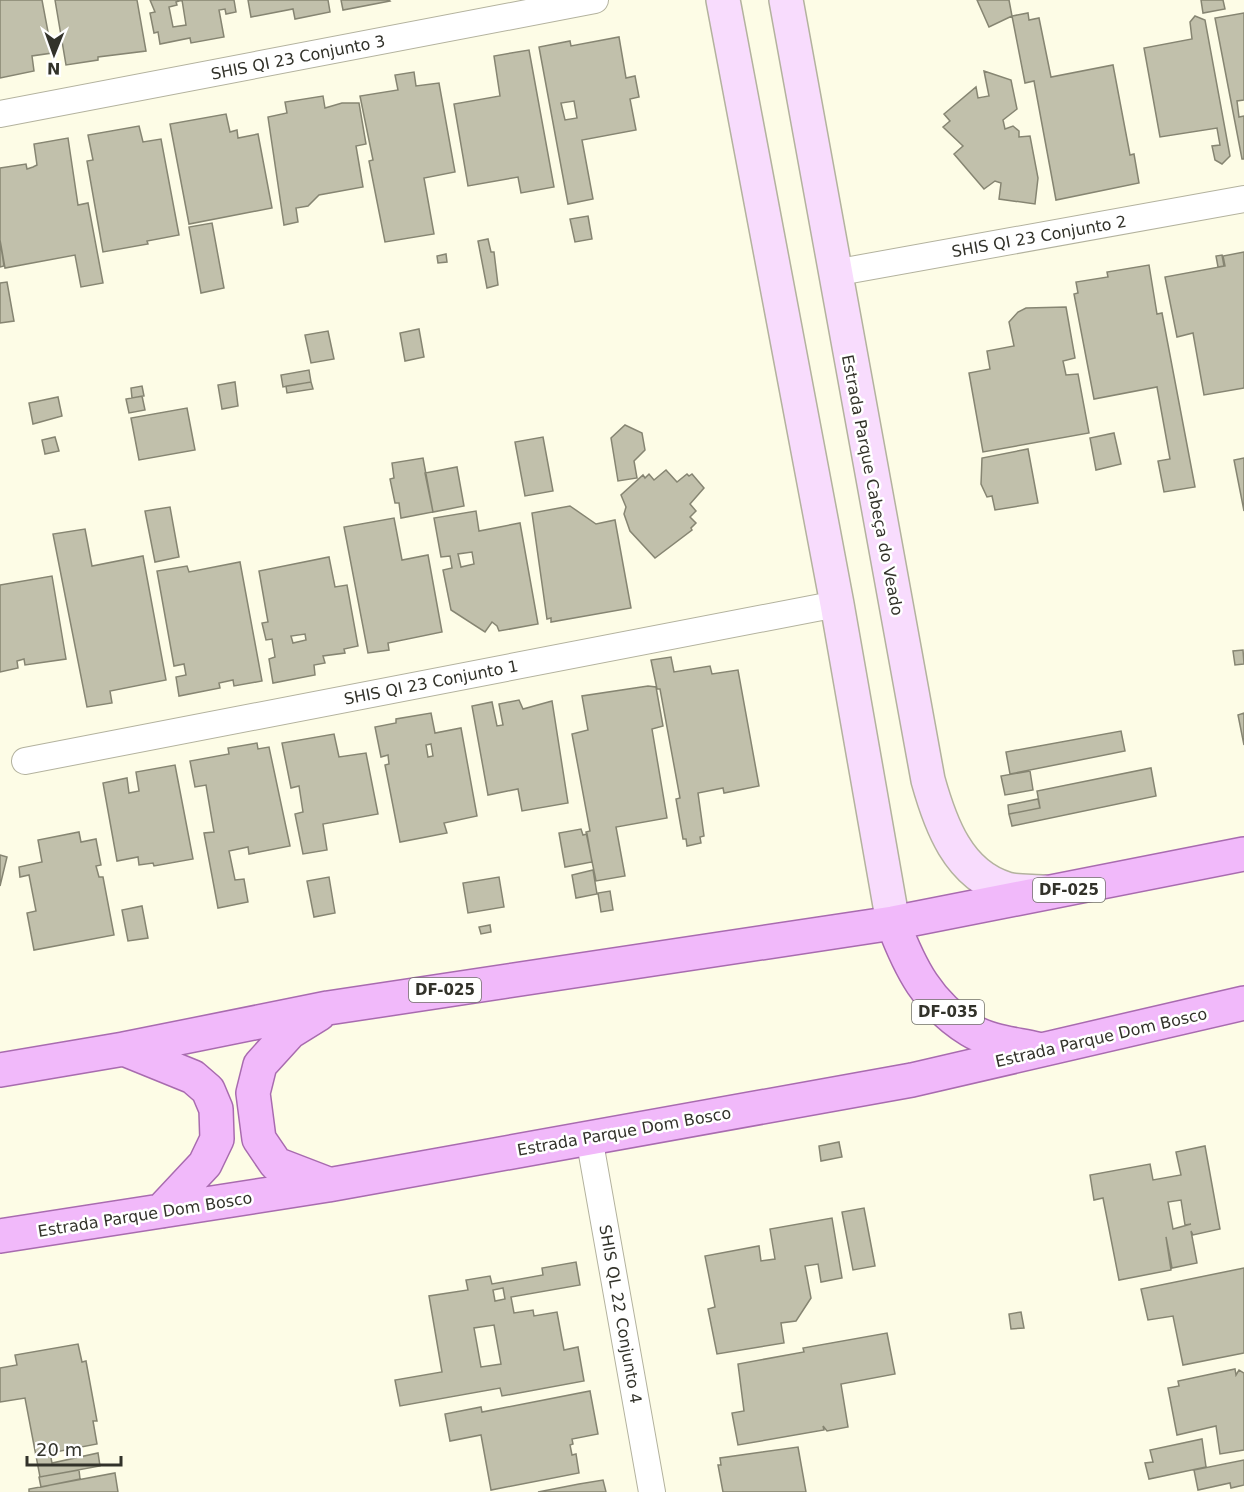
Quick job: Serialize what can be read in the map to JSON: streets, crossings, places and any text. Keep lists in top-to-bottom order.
{
  "streets": {
    "main road": [
      "Estrada Parque Cabeça do Veado",
      "DF-025",
      "DF-035",
      "Estrada Parque Dom Bosco"
    ],
    "street": [
      "SHIS QI 23 Conjunto 3",
      "SHIS QI 23 Conjunto 2",
      "SHIS QI 23 Conjunto 1",
      "SHIS QL 22 Conjunto 4"
    ]
  },
  "crossings": [
    ["SHIS QI 23 Conjunto 2", "Estrada Parque Cabeça do Veado"],
    ["Estrada Parque Cabeça do Veado", "DF-025"],
    ["SHIS QI 23 Conjunto 1", "DF-035"],
    ["DF-025", "DF-035"],
    ["DF-035", "Estrada Parque Dom Bosco"],
    ["Estrada Parque Dom Bosco", "SHIS QL 22 Conjunto 4"]
  ],
  "scale_bar": "20 m",
  "north": "bottom"
}
